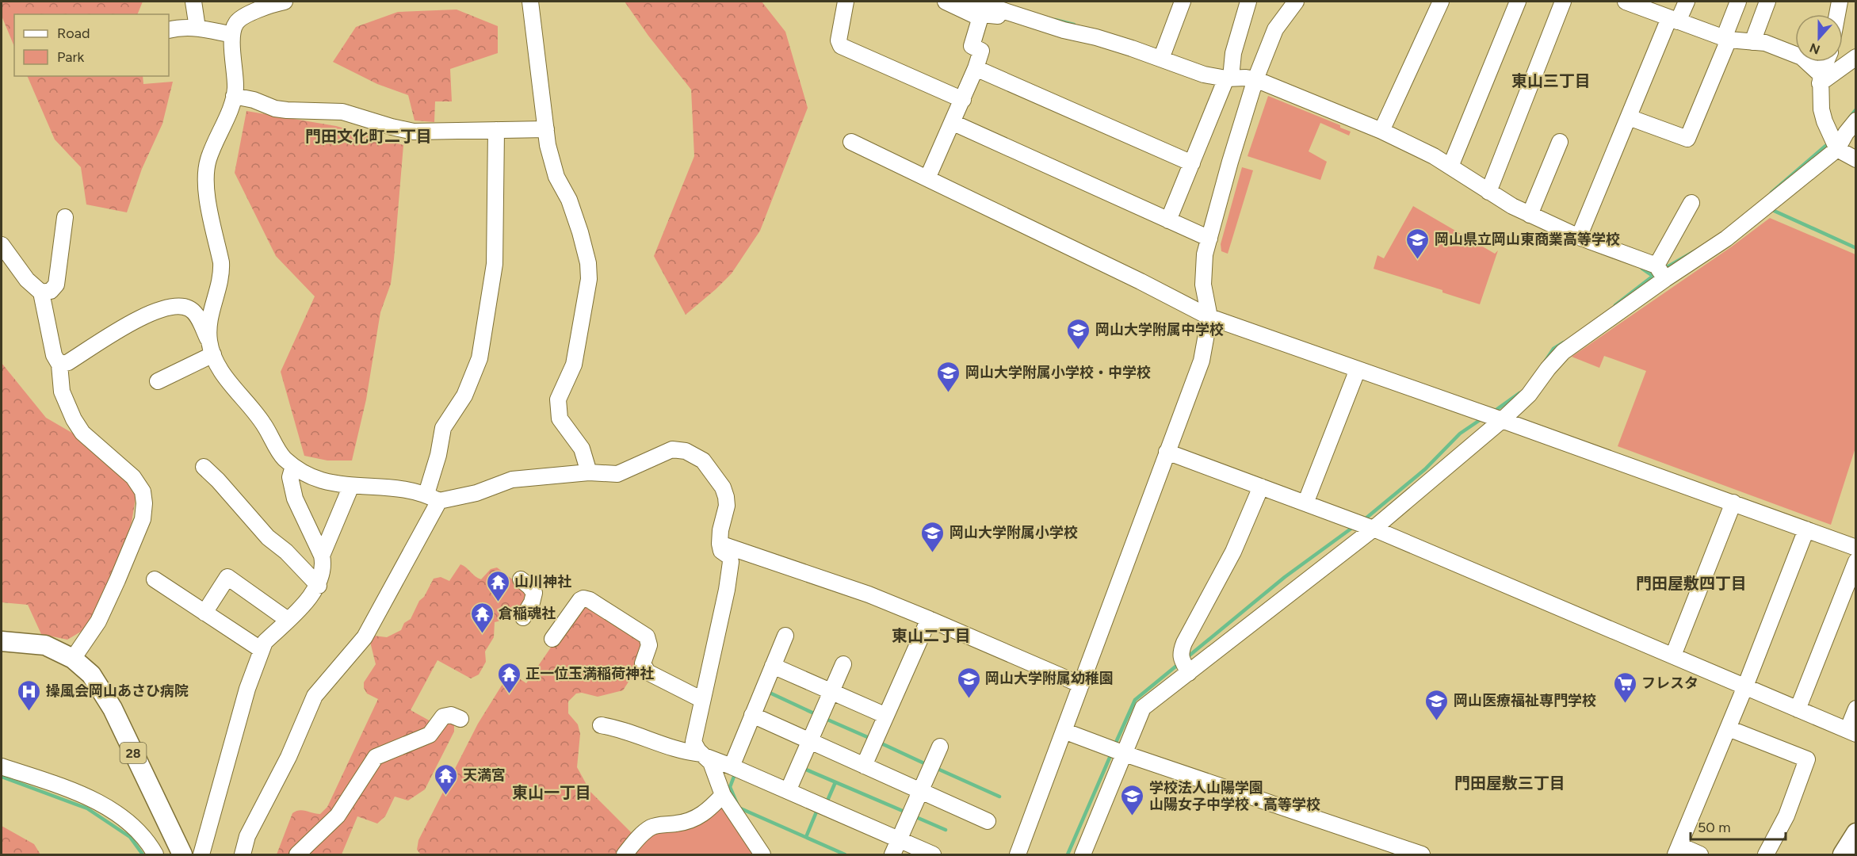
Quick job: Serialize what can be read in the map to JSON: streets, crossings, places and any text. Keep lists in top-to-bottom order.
{
  "streets": {
    "main road": ["28"]
  },
  "districts": [
    "東山三丁目",
    "門田文化町二丁目",
    "門田屋敷四丁目",
    "東山二丁目",
    "門田屋敷三丁目",
    "東山一丁目"
  ],
  "places": {
    "school or university": [
      "岡山県立岡山東商業高等学校",
      "岡山大学附属中学校",
      "岡山大学附属小学校・中学校",
      "岡山大学附属小学校",
      "岡山大学附属幼稚園",
      "岡山医療福祉専門学校",
      "学校法人山陽学園 山陽女子中学校・高等学校"
    ],
    "temple": [
      "山川神社",
      "倉稲魂社",
      "正一位玉満稲荷神社",
      "天満宮"
    ],
    "supermarket": ["フレスタ"],
    "hospital": ["操風会岡山あさひ病院"]
  },
  "legend": ["Road", "Park"],
  "scale_bar": "50 m",
  "north": "bottom"
}
